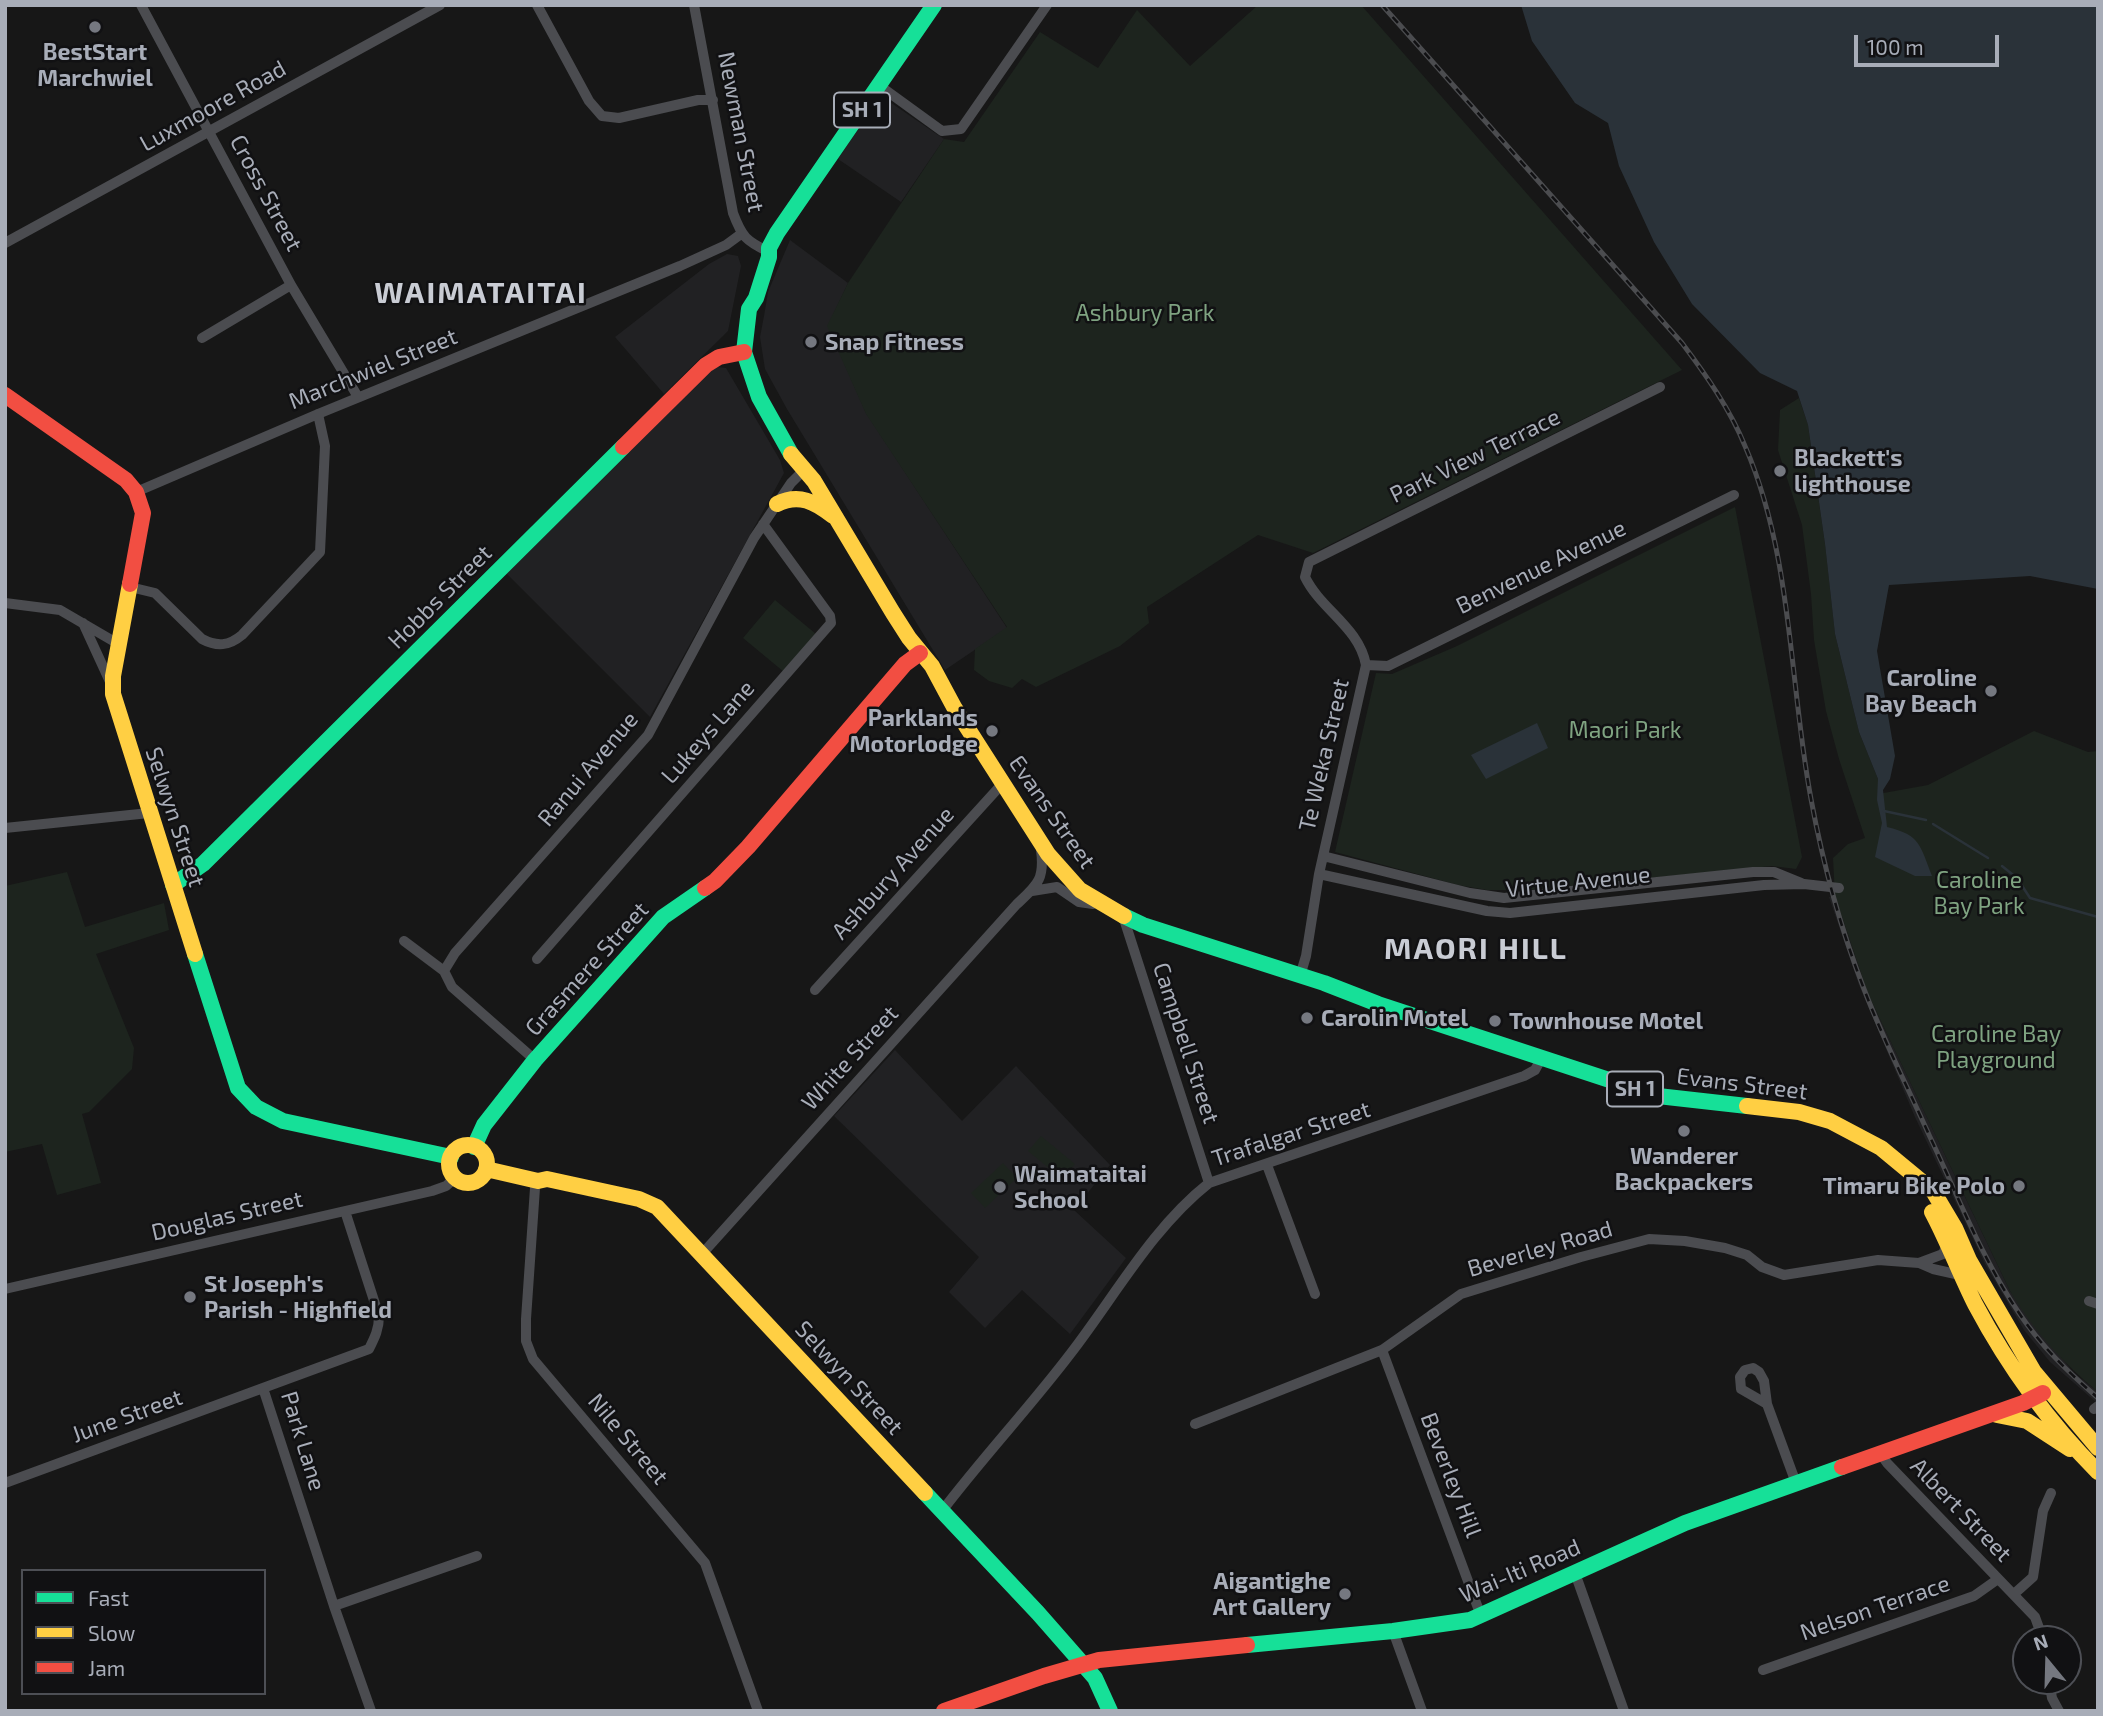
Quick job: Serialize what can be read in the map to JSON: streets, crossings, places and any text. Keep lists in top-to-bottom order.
{
  "streets": {
    "main road": [
      "SH 1",
      "Hobbs Street",
      "Evans Street",
      "Selwyn Street",
      "Grasmere Street",
      "Wai-Iti Road"
    ],
    "street": [
      "Luxmoore Road",
      "Newman Street",
      "Cross Street",
      "Marchwiel Street",
      "Park View Terrace",
      "Benvenue Avenue",
      "Lukeys Lane",
      "Te Weka Street",
      "Ranui Avenue",
      "Ashbury Avenue",
      "Virtue Avenue",
      "Campbell Street",
      "White Street",
      "Trafalgar Street",
      "Douglas Street",
      "Beverley Road",
      "June Street",
      "Nile Street",
      "Park Lane",
      "Beverley Hill",
      "Albert Street",
      "Nelson Terrace"
    ]
  },
  "crossings": [
    ["Luxmoore Road", "Cross Street"],
    ["SH 1", "Evans Street"],
    ["SH 1", "Beverley Road"],
    ["SH 1", "Wai-Iti Road"],
    ["Newman Street", "Marchwiel Street"],
    ["Newman Street", "Evans Street"],
    ["Cross Street", "Marchwiel Street"],
    ["Marchwiel Street", "Selwyn Street"],
    ["Park View Terrace", "Te Weka Street"],
    ["Benvenue Avenue", "Te Weka Street"],
    ["Hobbs Street", "Evans Street"],
    ["Hobbs Street", "Selwyn Street"],
    ["Lukeys Lane", "Ranui Avenue"],
    ["Te Weka Street", "Evans Street"],
    ["Te Weka Street", "Virtue Avenue"],
    ["Ranui Avenue", "Evans Street"],
    ["Evans Street", "Ashbury Avenue"],
    ["Evans Street", "Grasmere Street"],
    ["Evans Street", "Campbell Street"],
    ["Evans Street", "White Street"],
    ["Evans Street", "Trafalgar Street"],
    ["Selwyn Street", "Grasmere Street"],
    ["Selwyn Street", "White Street"],
    ["Selwyn Street", "Trafalgar Street"],
    ["Selwyn Street", "Douglas Street"],
    ["Selwyn Street", "Nile Street"],
    ["Selwyn Street", "Wai-Iti Road"],
    ["Grasmere Street", "Douglas Street"],
    ["Campbell Street", "Trafalgar Street"],
    ["Douglas Street", "Park Lane"],
    ["Beverley Road", "Beverley Hill"],
    ["June Street", "Park Lane"],
    ["Beverley Hill", "Wai-Iti Road"],
    ["Albert Street", "Wai-Iti Road"],
    ["Albert Street", "Nelson Terrace"]
  ],
  "districts": ["WAIMATAITAI", "MAORI HILL"],
  "parks": [
    "Ashbury Park",
    "Maori Park",
    "Caroline Bay Park",
    "Caroline Bay Playground"
  ],
  "places": [
    "BestStart Marchwiel",
    "Snap Fitness",
    "Blackett's lighthouse",
    "Caroline Bay Beach",
    "Parklands Motorlodge",
    "Carolin Motel",
    "Townhouse Motel",
    "Wanderer Backpackers",
    "Timaru Bike Polo",
    "Waimataitai School",
    "St Joseph's Parish - Highfield",
    "Aigantighe Art Gallery"
  ],
  "legend": ["Fast", "Slow", "Jam"],
  "scale_bar": "100 m",
  "north": "top"
}
